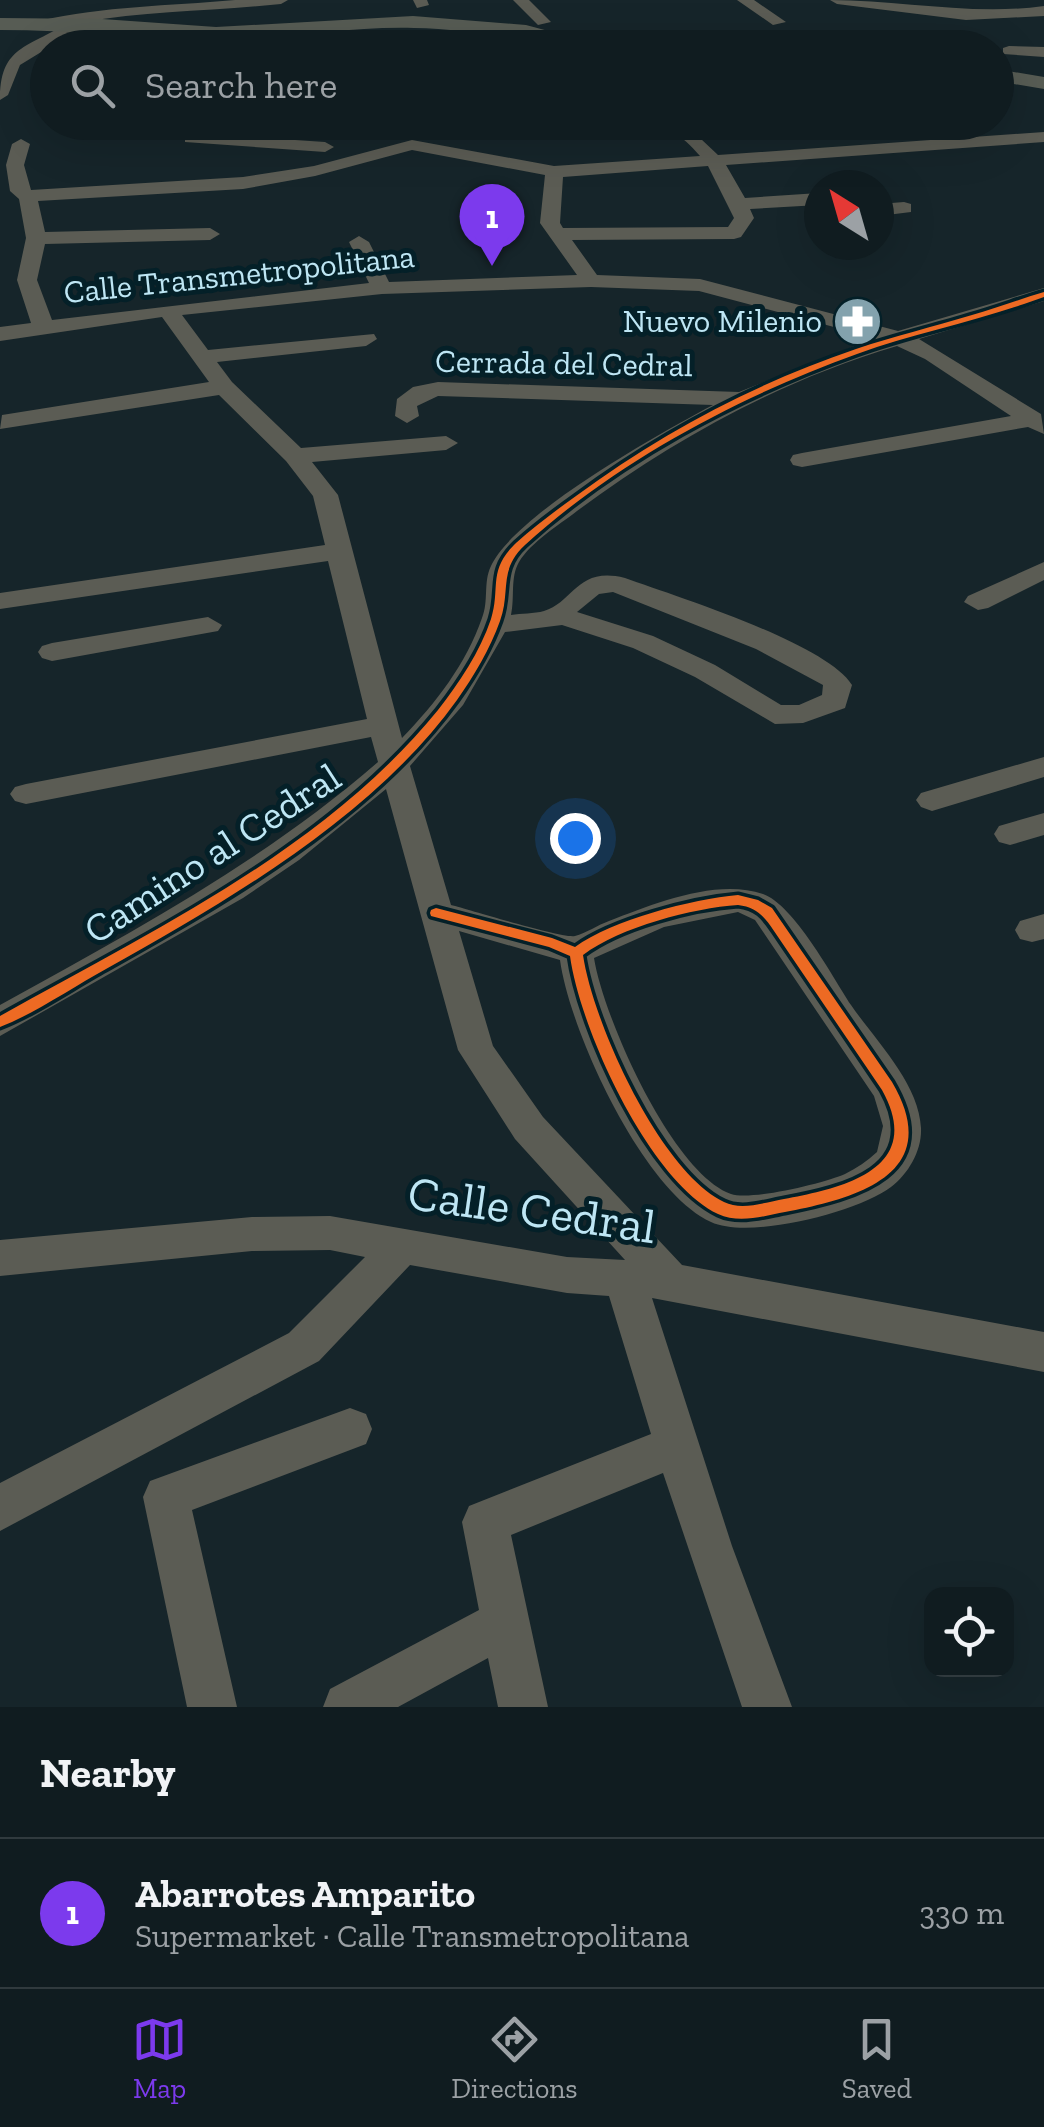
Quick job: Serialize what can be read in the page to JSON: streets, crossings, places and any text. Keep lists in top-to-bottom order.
{
  "streets": {
    "street": [
      "Calle Transmetropolitana",
      "Cerrada del Cedral",
      "Camino al Cedral",
      "Calle Cedral"
    ]
  },
  "crossings": [
    ["Calle Transmetropolitana", "Camino al Cedral"],
    ["Cerrada del Cedral", "Camino al Cedral"]
  ],
  "places": {
    "pharmacy": ["Nuevo Milenio"]
  },
  "north": "top left",
  "page": {
    "search": "Search here",
    "pins": "1",
    "heading": "Nearby",
    "list": [
      {
        "mark": "1",
        "name": "Abarrotes Amparito",
        "note": "Supermarket · Calle Transmetropolitana",
        "value": "330 m"
      }
    ],
    "nav": ["Map", "Directions", "Saved"]
  }
}
